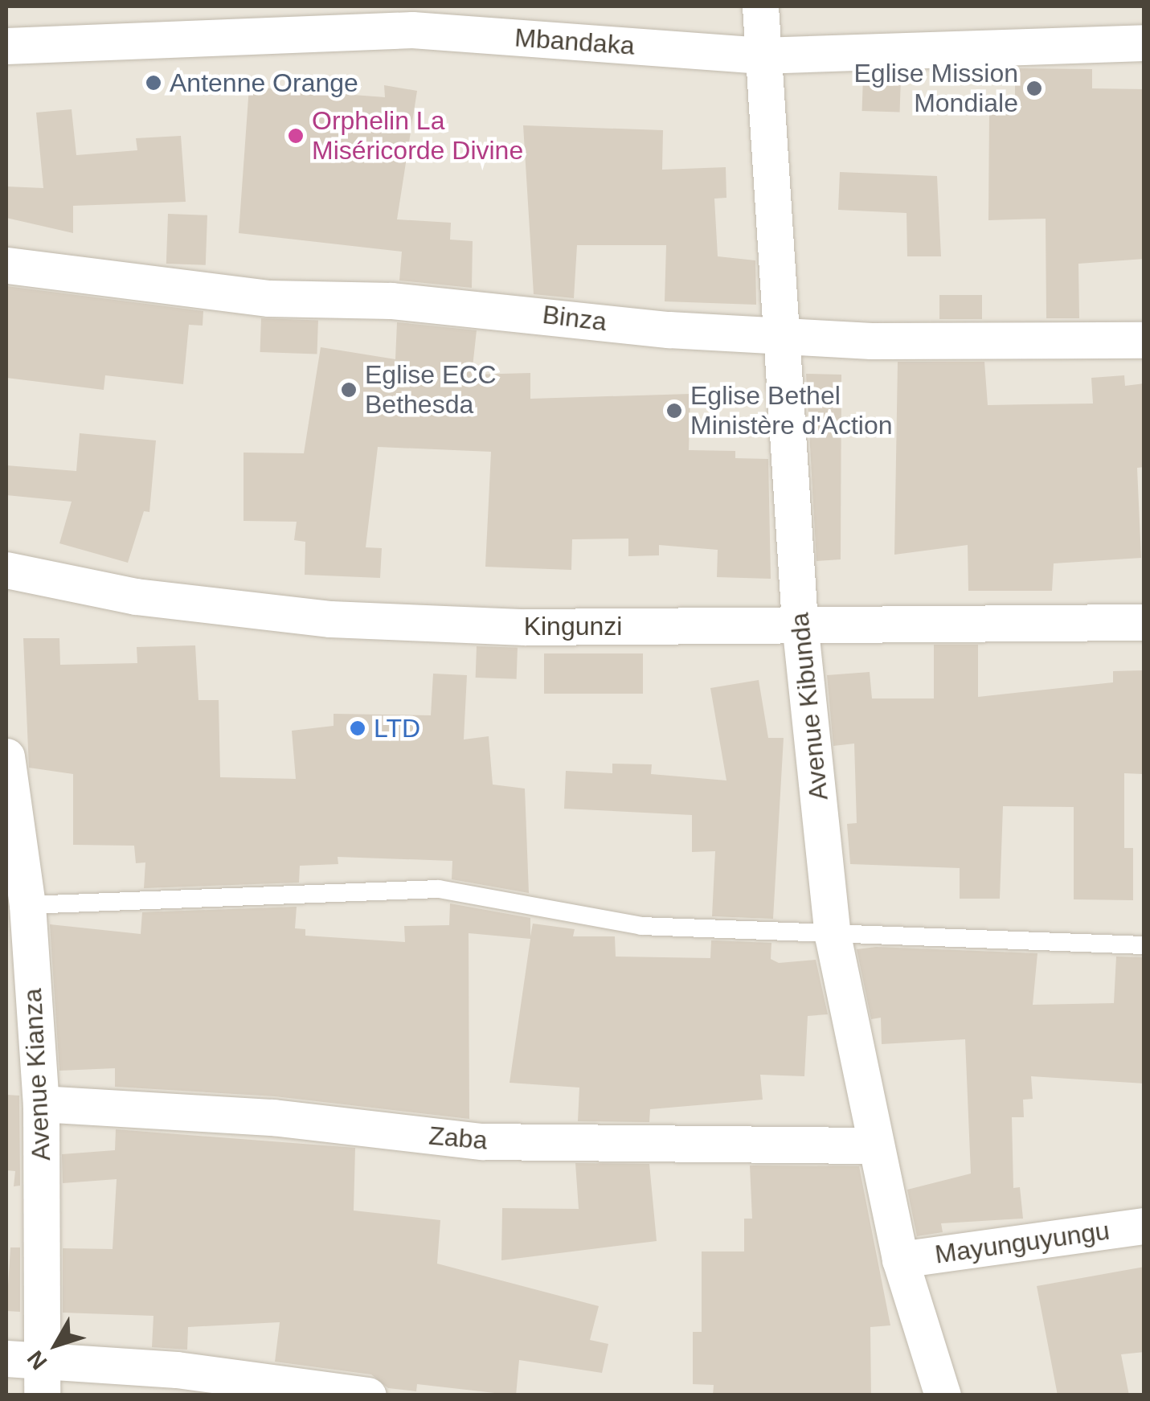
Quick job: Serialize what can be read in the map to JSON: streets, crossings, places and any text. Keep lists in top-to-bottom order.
{
  "streets": {
    "street": [
      "Mbandaka",
      "Binza",
      "Kingunzi",
      "Avenue Kibunda",
      "Avenue Kianza",
      "Zaba",
      "Mayunguyungu"
    ]
  },
  "crossings": [
    ["Mbandaka", "Avenue Kibunda"],
    ["Binza", "Avenue Kibunda"],
    ["Kingunzi", "Avenue Kibunda"],
    ["Avenue Kibunda", "Zaba"],
    ["Avenue Kibunda", "Mayunguyungu"],
    ["Avenue Kianza", "Zaba"]
  ],
  "places": [
    "Antenne Orange",
    "Eglise Mission Mondiale",
    "Orphelin La Miséricorde Divine",
    "Eglise ECC Bethesda",
    "Eglise Bethel Ministère d'Action",
    "LTD"
  ],
  "north": "bottom left"
}
